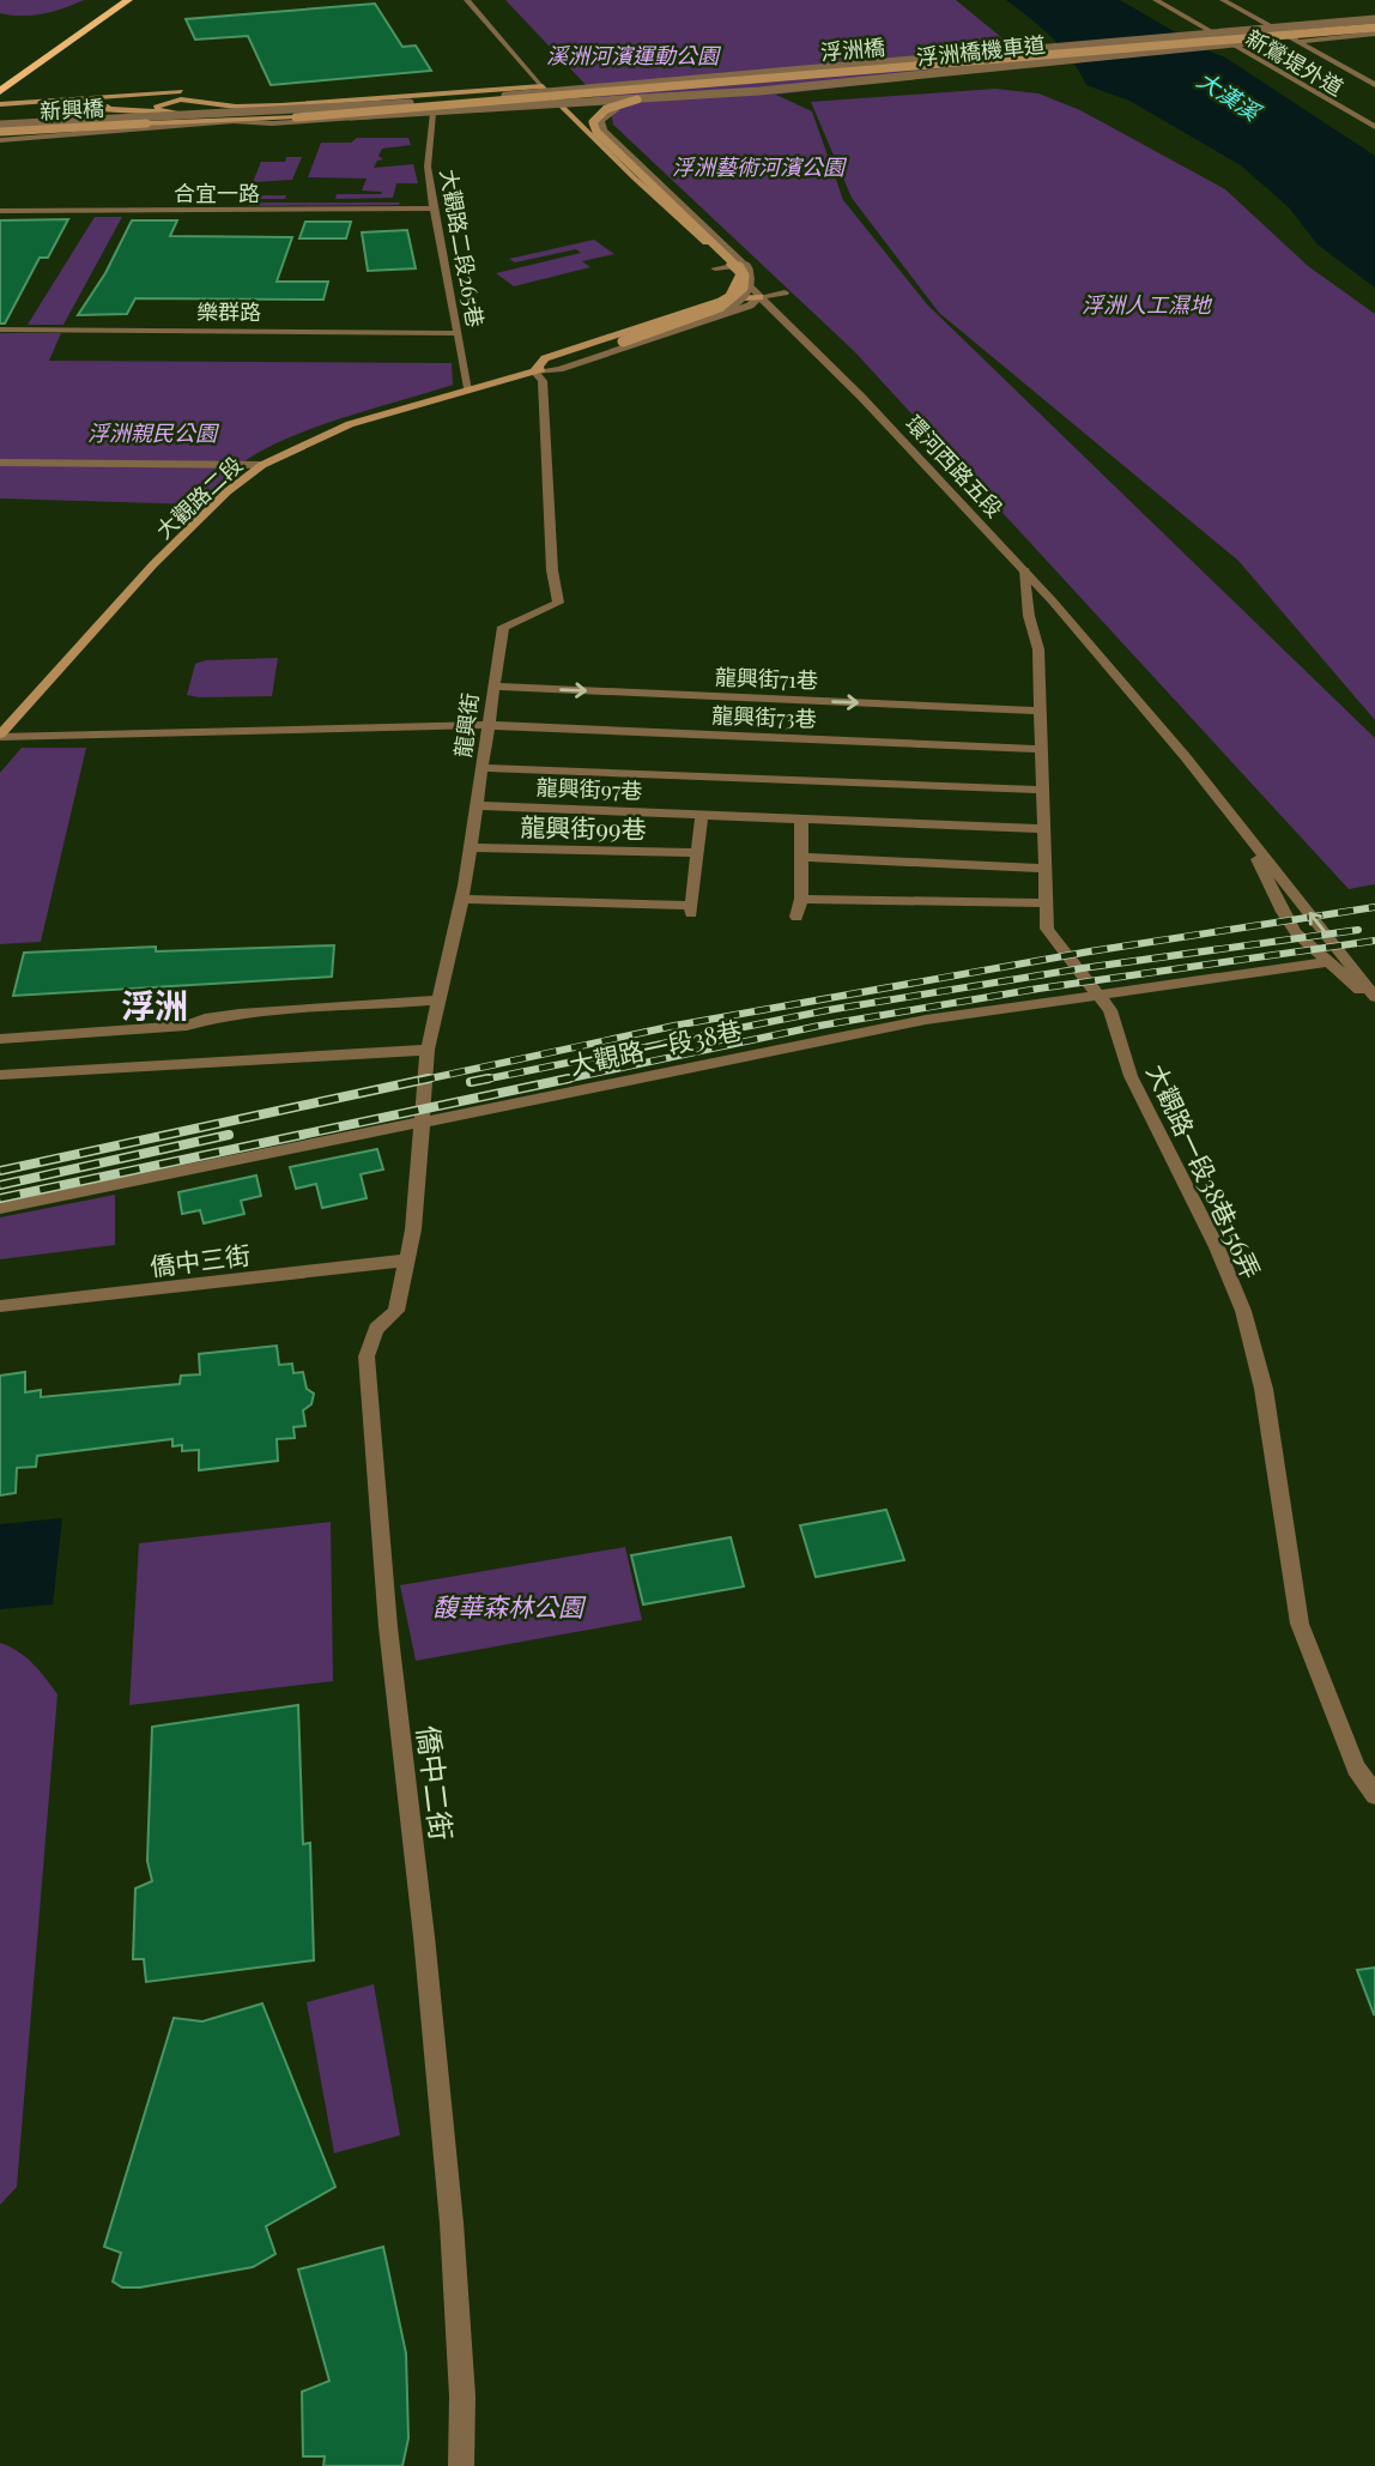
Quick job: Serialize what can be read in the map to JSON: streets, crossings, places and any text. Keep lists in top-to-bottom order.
{
  "streets": {
    "main road": [
      "浮洲橋",
      "新興橋",
      "環河西路五段",
      "大觀路二段"
    ],
    "street": [
      "浮洲橋機車道",
      "新鶯堤外道",
      "合宜一路",
      "大觀路二段265巷",
      "樂群路",
      "龍興街71巷",
      "龍興街73巷",
      "龍興街",
      "龍興街97巷",
      "龍興街99巷",
      "大觀路一段38巷",
      "大觀路一段38巷156弄",
      "僑中三街",
      "僑中二街"
    ]
  },
  "crossings": [
    ["浮洲橋", "浮洲橋機車道"],
    ["浮洲橋", "新興橋"],
    ["浮洲橋", "大觀路二段"],
    ["浮洲橋", "龍興街"],
    ["合宜一路", "大觀路二段265巷"],
    ["大觀路二段265巷", "樂群路"],
    ["大觀路二段265巷", "大觀路二段"],
    ["環河西路五段", "大觀路一段38巷156弄"],
    ["大觀路二段", "龍興街73巷"],
    ["大觀路二段", "龍興街"],
    ["龍興街71巷", "龍興街"],
    ["龍興街71巷", "大觀路一段38巷156弄"],
    ["龍興街73巷", "龍興街"],
    ["龍興街73巷", "大觀路一段38巷156弄"],
    ["龍興街", "龍興街97巷"],
    ["龍興街", "龍興街99巷"],
    ["龍興街", "大觀路一段38巷"],
    ["龍興街", "僑中二街"],
    ["龍興街97巷", "大觀路一段38巷156弄"],
    ["大觀路一段38巷", "大觀路一段38巷156弄"],
    ["大觀路一段38巷", "僑中二街"],
    ["僑中三街", "僑中二街"]
  ],
  "districts": ["浮洲"],
  "water": ["大漢溪"],
  "parks": [
    "溪洲河濱運動公園",
    "浮洲藝術河濱公園",
    "浮洲人工濕地",
    "浮洲親民公園",
    "馥華森林公園"
  ]
}
